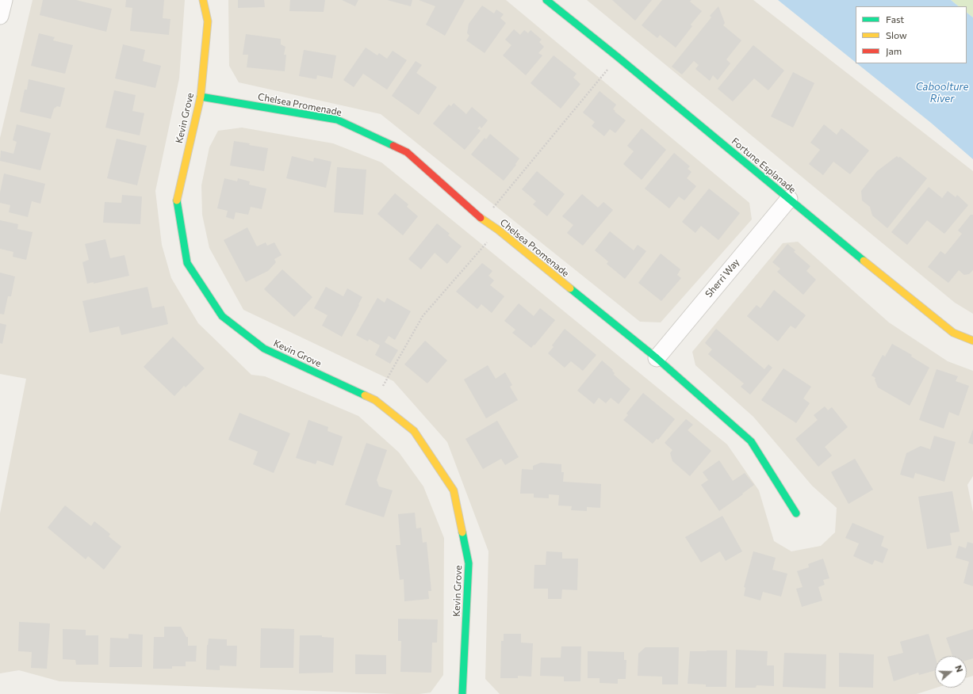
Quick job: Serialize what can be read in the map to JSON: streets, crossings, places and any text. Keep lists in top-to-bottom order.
{
  "streets": {
    "street": [
      "Chelsea Promenade",
      "Kevin Grove",
      "Fortune Esplanade",
      "Sherri Way"
    ]
  },
  "crossings": [
    ["Chelsea Promenade", "Kevin Grove"],
    ["Chelsea Promenade", "Sherri Way"],
    ["Fortune Esplanade", "Sherri Way"]
  ],
  "water": ["Caboolture River"],
  "legend": ["Fast", "Slow", "Jam"],
  "north": "right"
}
